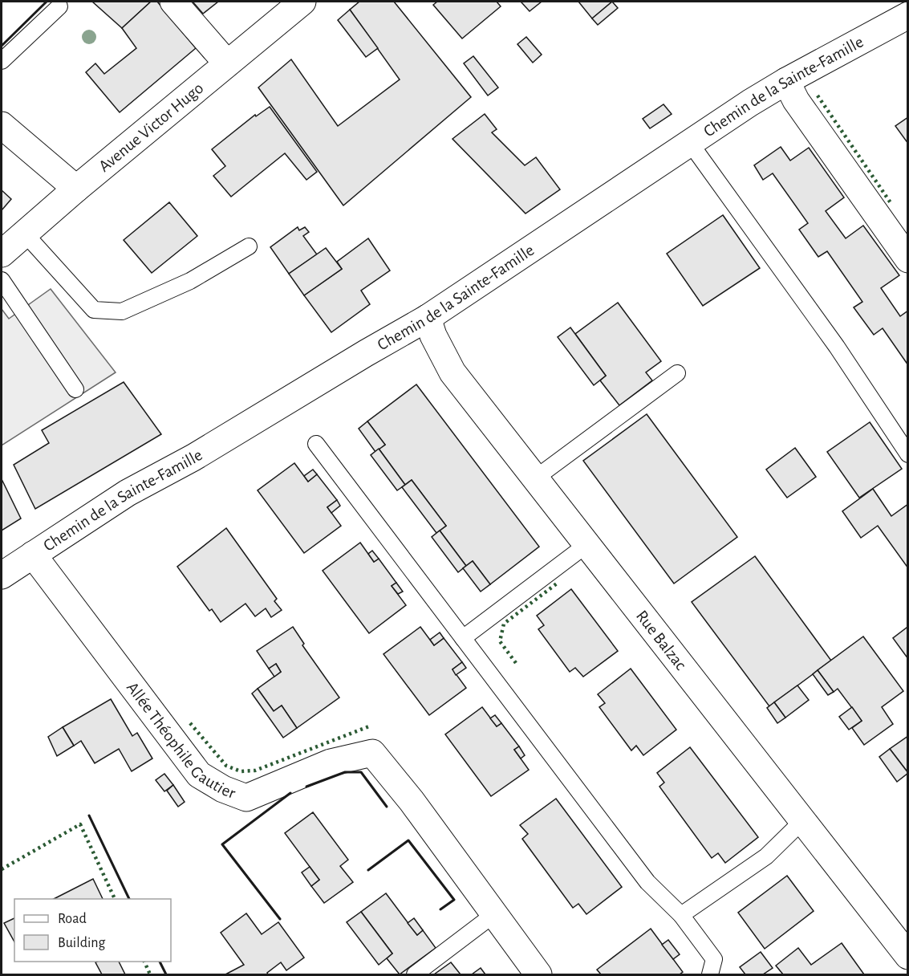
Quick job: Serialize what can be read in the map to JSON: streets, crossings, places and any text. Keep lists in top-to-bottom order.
{
  "streets": {
    "street": [
      "Chemin de la Sainte-Famille",
      "Avenue Victor Hugo",
      "Rue Balzac",
      "Allée Théophile Gautier"
    ]
  },
  "crossings": [
    ["Chemin de la Sainte-Famille", "Rue Balzac"],
    ["Chemin de la Sainte-Famille", "Allée Théophile Gautier"]
  ],
  "legend": ["Road", "Building"]
}
